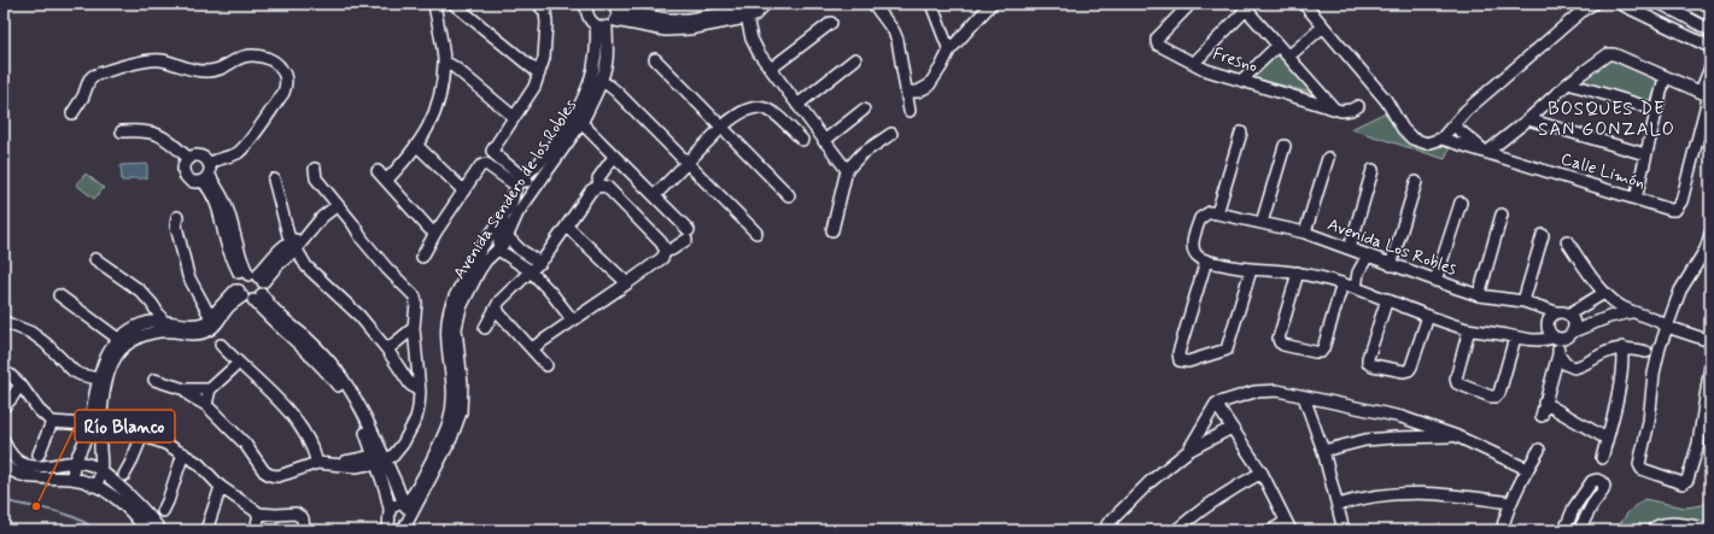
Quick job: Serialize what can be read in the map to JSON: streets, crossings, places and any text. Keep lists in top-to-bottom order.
{
  "streets": {
    "street": [
      "Fresno",
      "Calle Limón",
      "Avenida Sendero de los Robles",
      "Avenida Los Robles"
    ]
  },
  "districts": ["BOSQUES DE SAN GONZALO"],
  "places": ["Río Blanco"]
}
